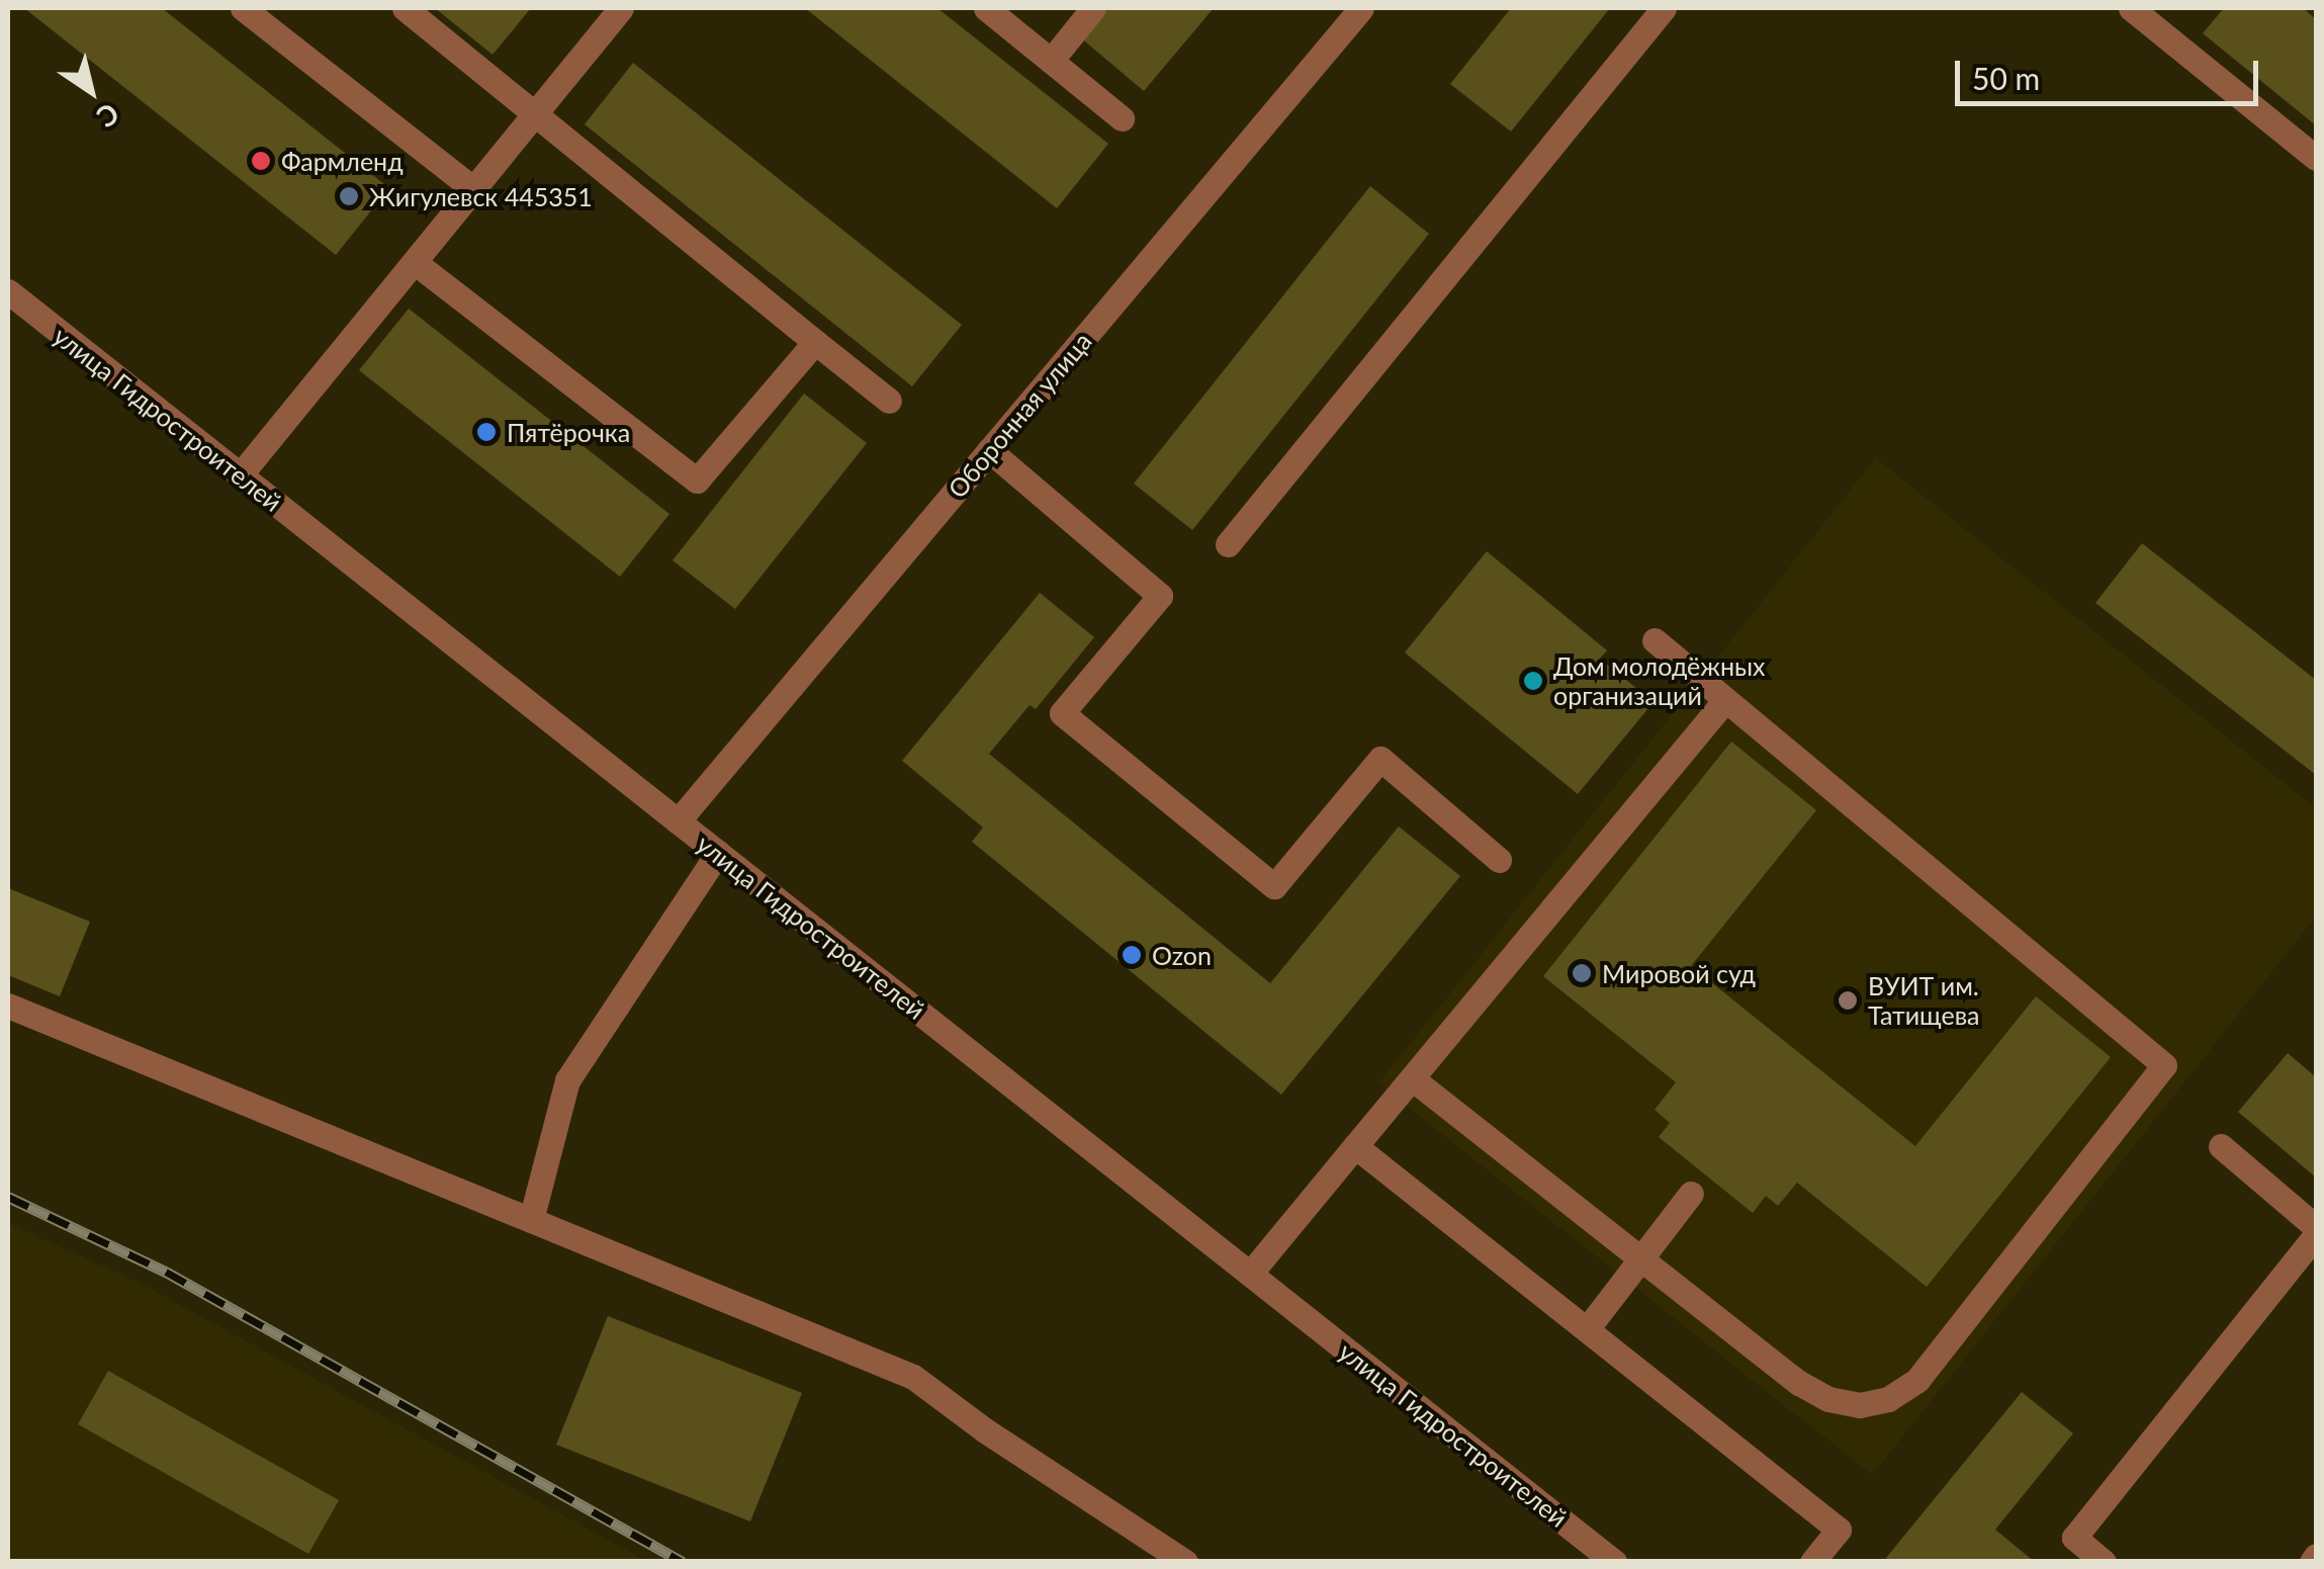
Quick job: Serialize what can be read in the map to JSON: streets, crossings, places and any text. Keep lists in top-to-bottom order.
{
  "streets": {
    "street": ["Оборонная улица", "улица Гидростроителей"]
  },
  "crossings": [
    ["Оборонная улица", "улица Гидростроителей"]
  ],
  "places": [
    "Фармленд",
    "Жигулевск 445351",
    "Пятёрочка",
    "Дом молодёжных организаций",
    "Ozon",
    "Мировой суд",
    "ВУИТ им. Татищева"
  ],
  "scale_bar": "50 m",
  "north": "bottom right"
}
